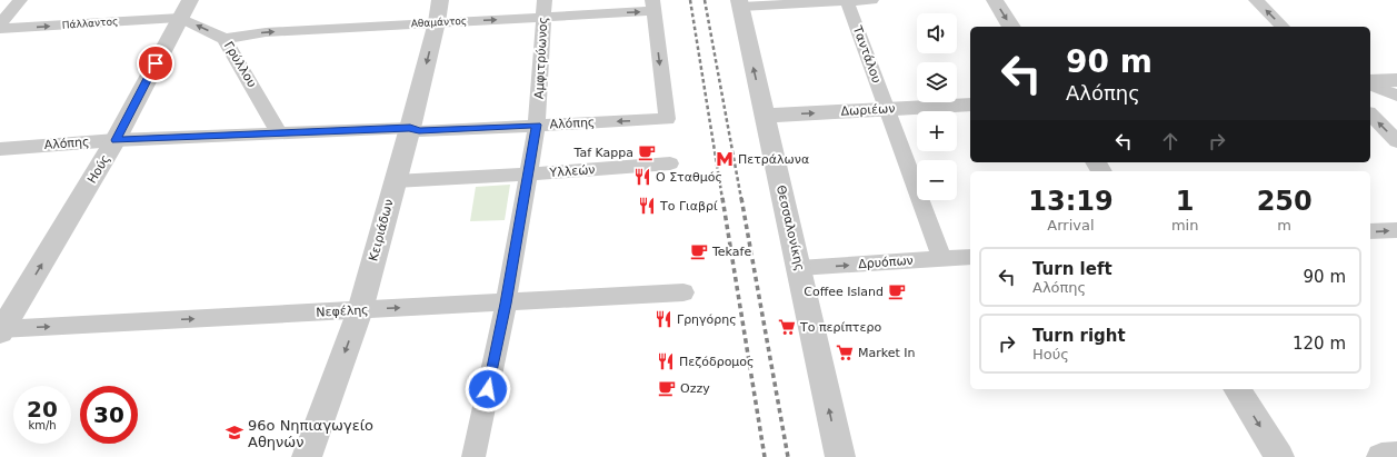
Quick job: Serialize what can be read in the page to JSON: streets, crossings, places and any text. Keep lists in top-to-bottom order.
{
  "streets": {
    "street": [
      "Αθαμάντος",
      "Πάλλαντος",
      "Ταντάλου",
      "Αμφιτρύωνος",
      "Γρύλλου",
      "Δωριέων",
      "Αλόπης",
      "Ηούς",
      "Υλλεών",
      "Θεσσαλονίκης",
      "Κειριάδων",
      "Δρυόπων",
      "Νεφέλης"
    ]
  },
  "crossings": [
    ["Αθαμάντος", "Αμφιτρύωνος"],
    ["Αθαμάντος", "Γρύλλου"],
    ["Αθαμάντος", "Αλόπης"],
    ["Αθαμάντος", "Κειριάδων"],
    ["Πάλλαντος", "Γρύλλου"],
    ["Πάλλαντος", "Ηούς"],
    ["Ταντάλου", "Δωριέων"],
    ["Ταντάλου", "Δρυόπων"],
    ["Αμφιτρύωνος", "Αλόπης"],
    ["Αμφιτρύωνος", "Υλλεών"],
    ["Αμφιτρύωνος", "Νεφέλης"],
    ["Γρύλλου", "Αλόπης"],
    ["Γρύλλου", "Ηούς"],
    ["Δωριέων", "Θεσσαλονίκης"],
    ["Αλόπης", "Ηούς"],
    ["Αλόπης", "Κειριάδων"],
    ["Ηούς", "Νεφέλης"],
    ["Υλλεών", "Κειριάδων"],
    ["Θεσσαλονίκης", "Δρυόπων"],
    ["Κειριάδων", "Νεφέλης"]
  ],
  "one_way": [
    "Αθαμάντος",
    "Πάλλαντος",
    "Ηούς",
    "Θεσσαλονίκης",
    "Κειριάδων",
    "Δρυόπων",
    "Νεφέλης"
  ],
  "places": {
    "cafe": [
      "Taf Kappa",
      "Tekafe",
      "Coffee Island",
      "Ozzy"
    ],
    "metro station": ["Πετράλωνα"],
    "restaurant": [
      "Ο Σταθμός",
      "Το Γιαβρί",
      "Γρηγόρης",
      "Πεζόδρομος"
    ],
    "supermarket": ["Το περίπτερο", "Market In"],
    "school or university": ["96ο Νηπιαγωγείο Αθηνών"]
  },
  "page": {
    "map_buttons": ["+", "−"],
    "turn": ["90 m", "Αλόπης"],
    "eta": [
      "13:19",
      "Arrival",
      "1",
      "min",
      "250",
      "m"
    ],
    "list": [
      {
        "name": "Turn left",
        "note": "Αλόπης",
        "value": "90 m"
      },
      {
        "name": "Turn right",
        "note": "Ηούς",
        "value": "120 m"
      }
    ],
    "speed": "20 km/h",
    "limit": "30"
  }
}
